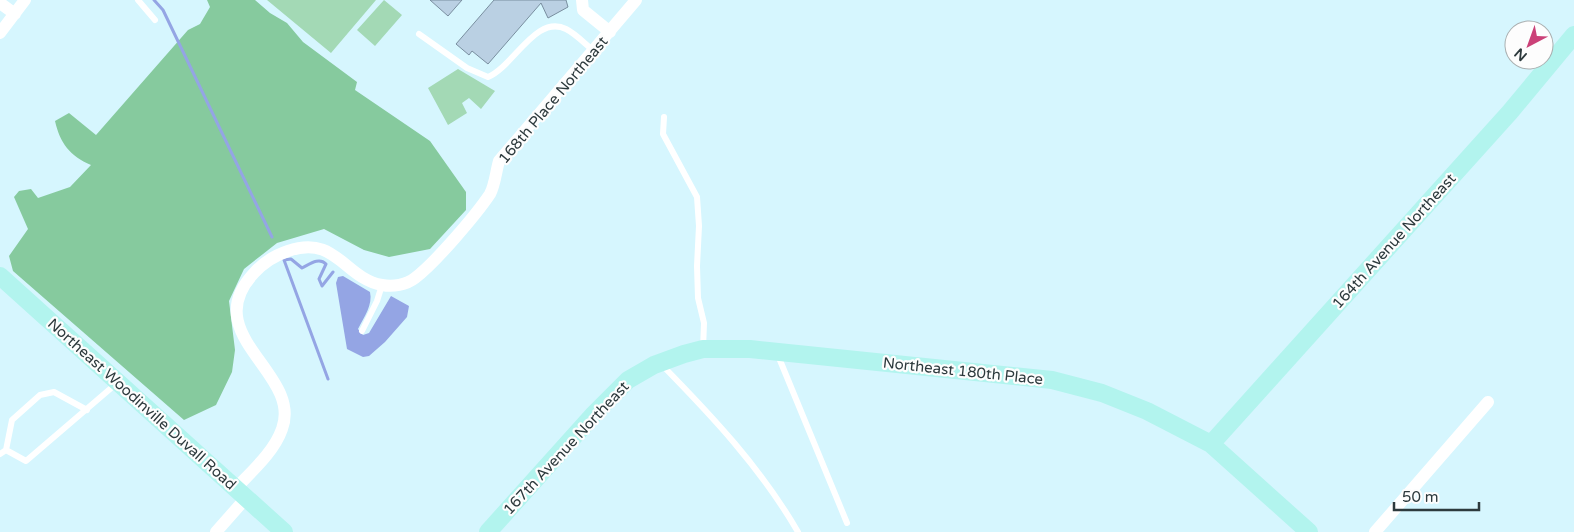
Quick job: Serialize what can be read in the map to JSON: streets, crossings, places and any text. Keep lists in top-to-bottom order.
{
  "streets": {
    "street": [
      "168th Place Northeast",
      "164th Avenue Northeast",
      "Northeast 180th Place",
      "Northeast Woodinville Duvall Road",
      "167th Avenue Northeast"
    ]
  },
  "crossings": [
    ["164th Avenue Northeast", "Northeast 180th Place"],
    ["Northeast 180th Place", "167th Avenue Northeast"]
  ],
  "scale_bar": "50 m",
  "north": "bottom left"
}
